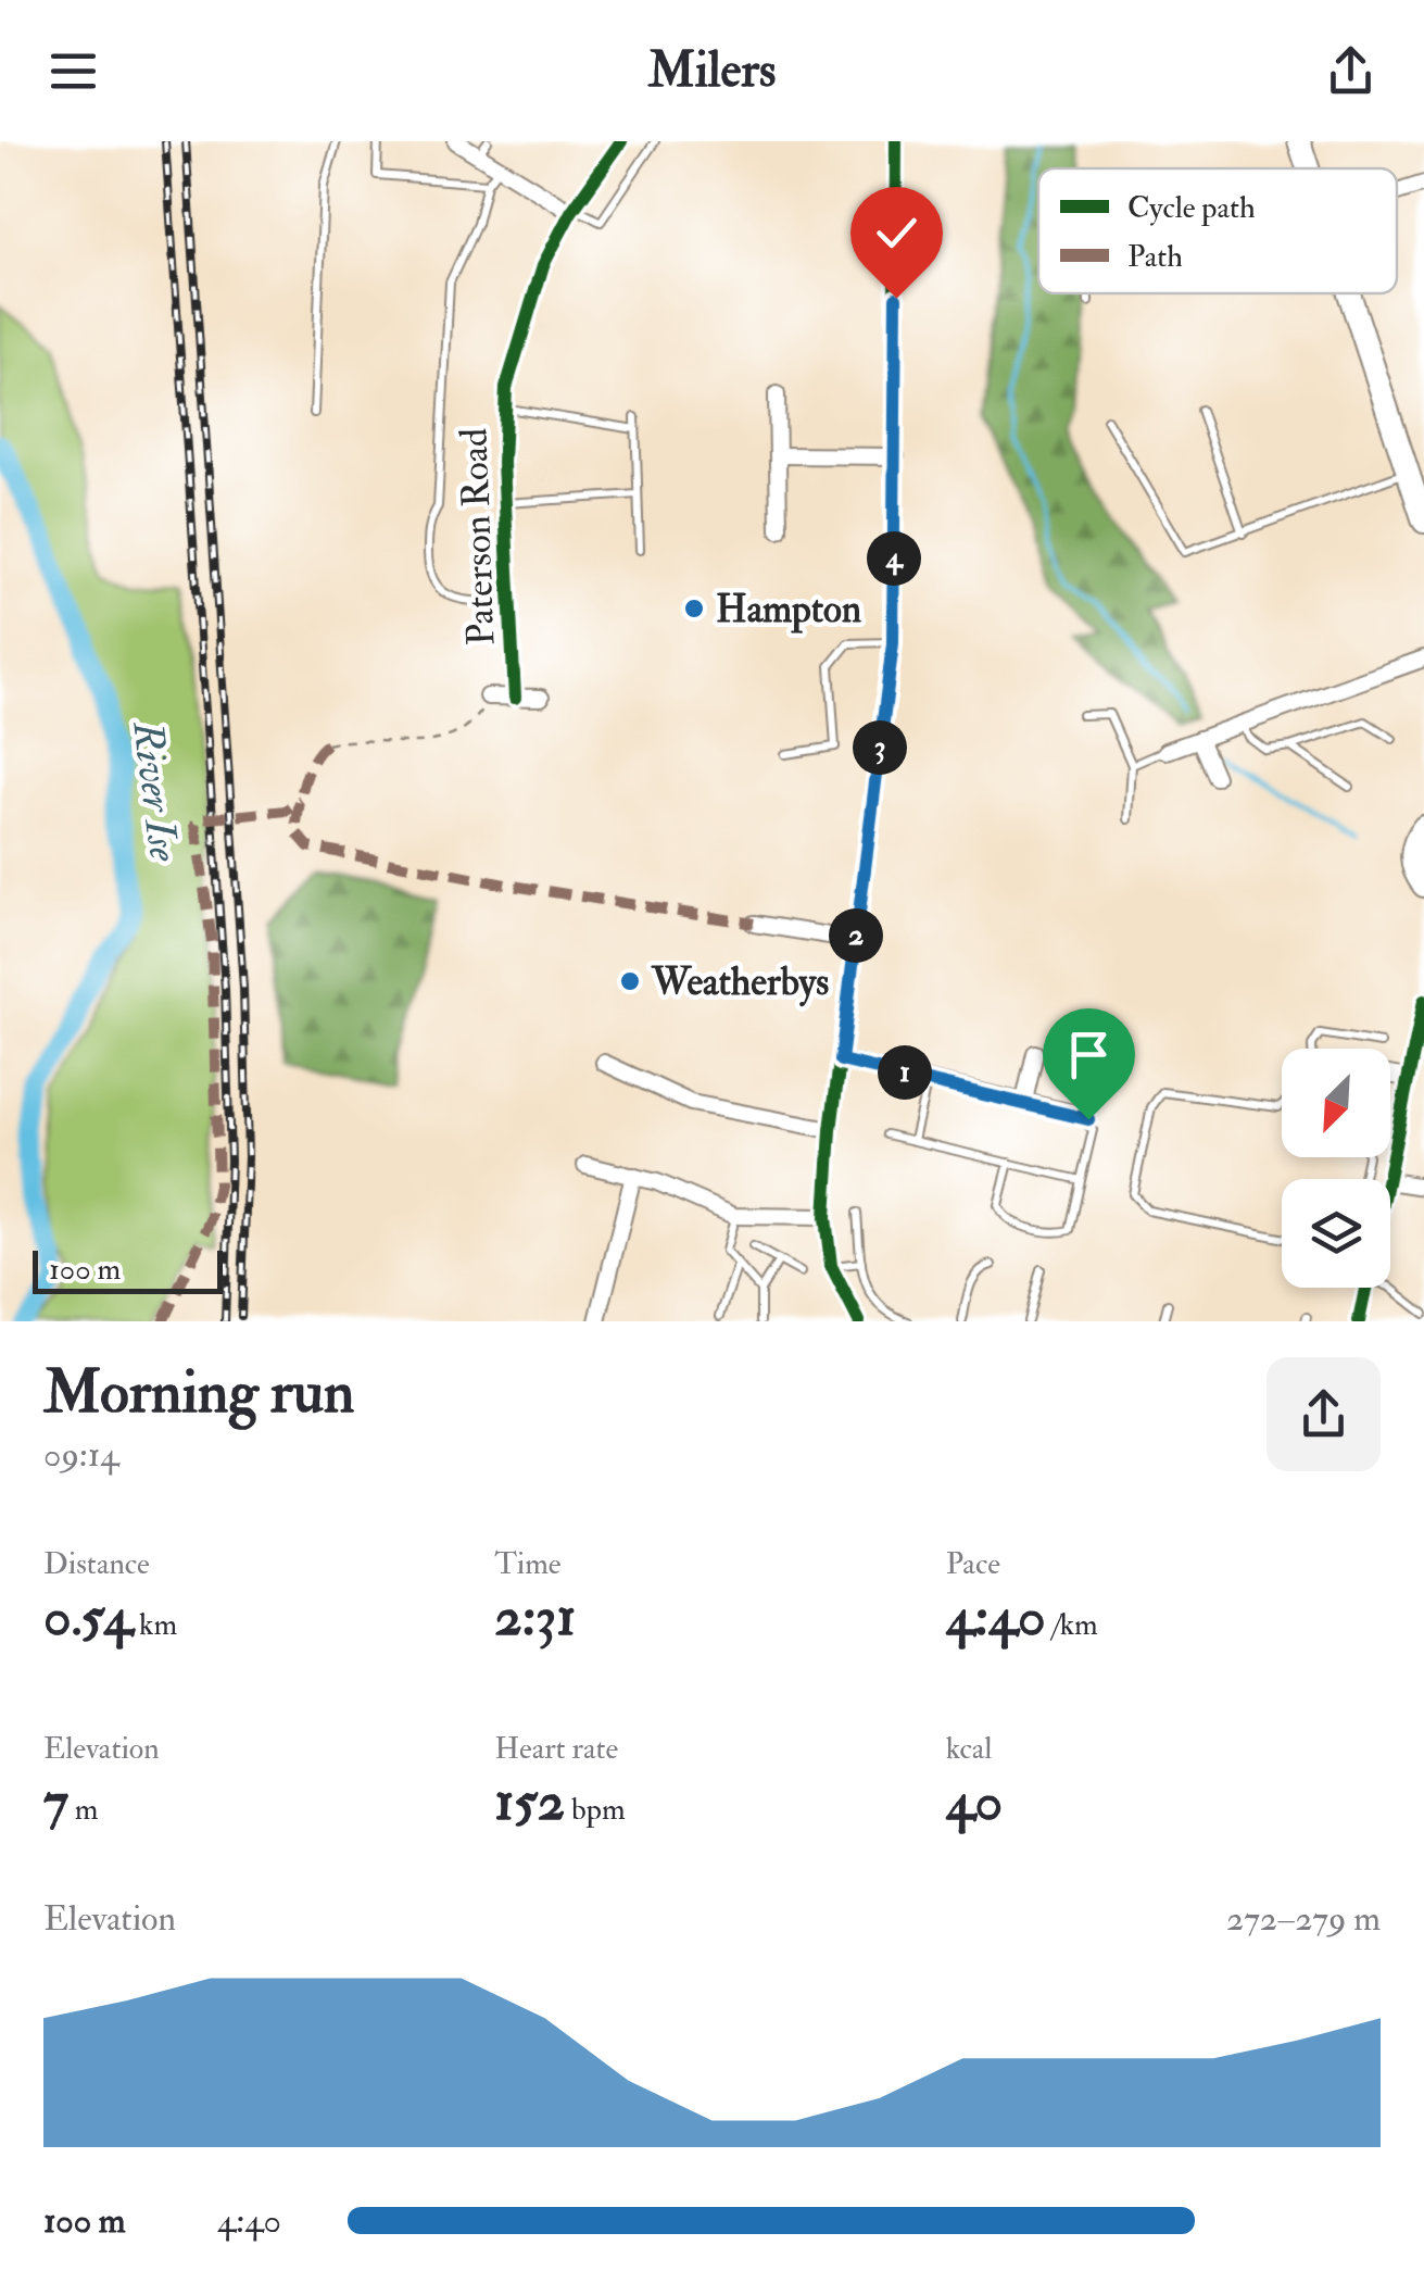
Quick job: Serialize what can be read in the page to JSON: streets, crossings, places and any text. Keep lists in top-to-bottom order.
{
  "streets": {
    "street": ["Paterson Road"]
  },
  "water": ["River Ise"],
  "places": ["Hampton", "Weatherbys"],
  "legend": ["Cycle path", "Path"],
  "scale_bar": "100 m",
  "north": "bottom left",
  "page": {
    "header": "Milers",
    "pins": [
      "4",
      "3",
      "2",
      "1"
    ],
    "scale": "100 m",
    "heading": ["Morning run", "09:14"],
    "stats": [
      ["Distance", "0.54 km"],
      ["Time", "2:31"],
      ["Pace", "4:40 /km"],
      ["Elevation", "7 m"],
      ["Heart rate", "152 bpm"],
      ["kcal", "40"]
    ],
    "chart": ["Elevation", "272–279 m"],
    "list": [
      {
        "name": "100 m",
        "note": "4:40"
      }
    ]
  }
}
